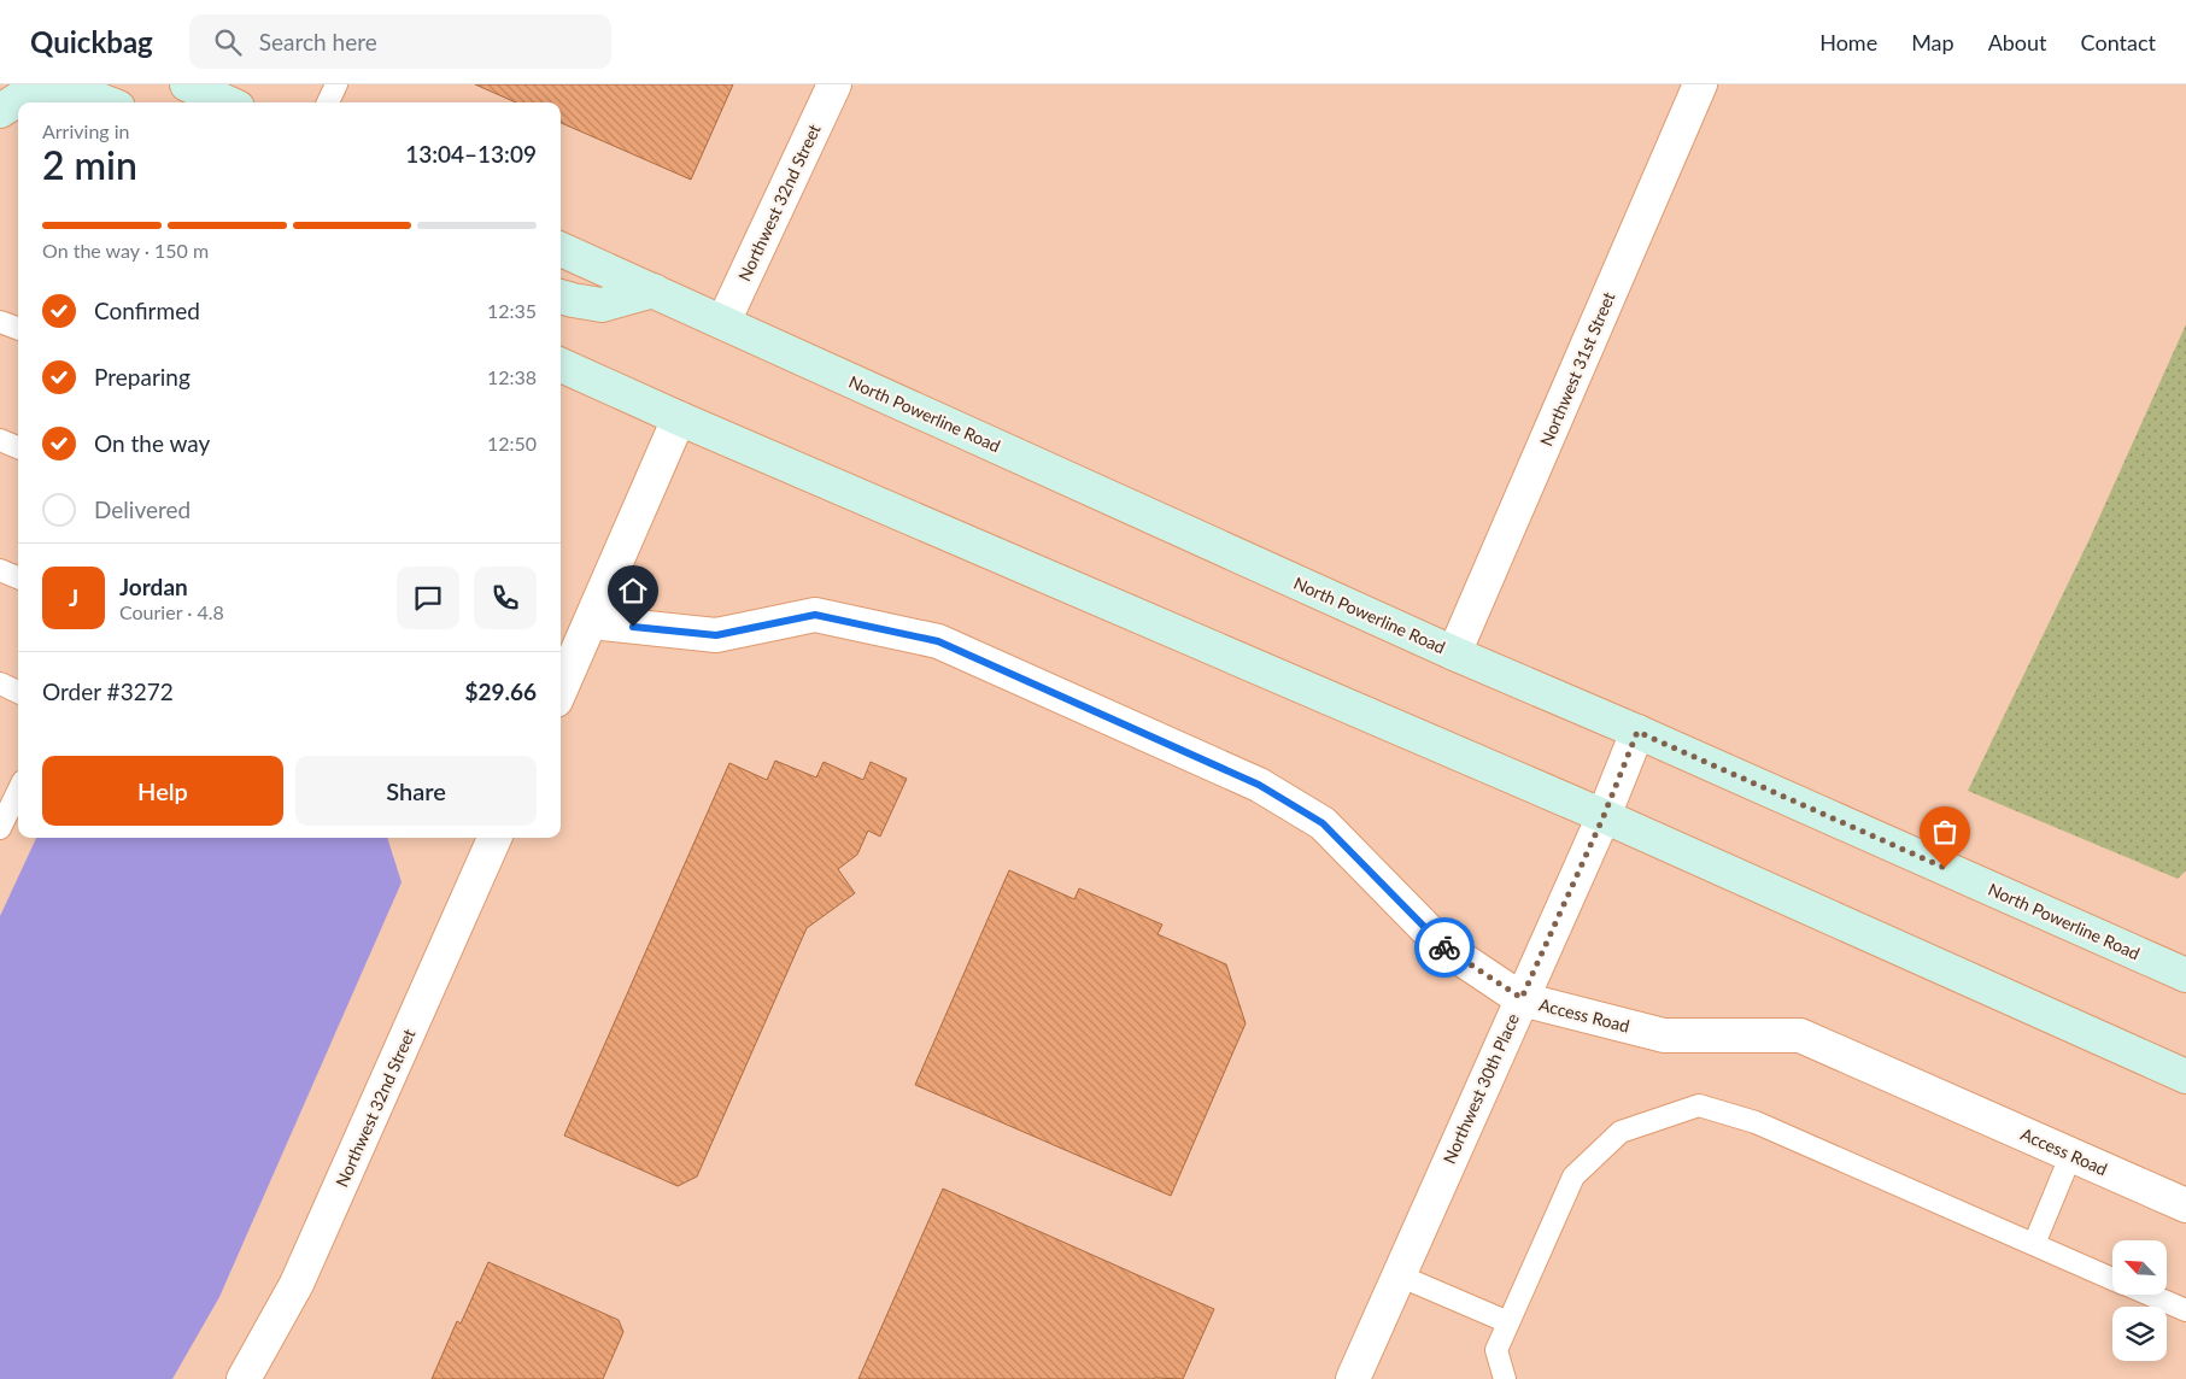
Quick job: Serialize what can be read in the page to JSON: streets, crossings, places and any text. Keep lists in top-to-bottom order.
{
  "streets": {
    "main road": ["North Powerline Road"],
    "street": [
      "Northwest 32nd Street",
      "Northwest 31st Street",
      "Access Road",
      "Northwest 30th Place"
    ]
  },
  "crossings": [
    ["Northwest 32nd Street", "North Powerline Road"],
    ["Northwest 31st Street", "North Powerline Road"],
    ["North Powerline Road", "Northwest 30th Place"],
    ["Access Road", "Northwest 30th Place"]
  ],
  "north": "top left",
  "page": {
    "header": "Quickbag",
    "search": "Search here",
    "nav": [
      "Home",
      "Map",
      "About",
      "Contact"
    ],
    "heading": ["2 min", "Arriving in", "13:04–13:09"],
    "panel": [
      "Jordan",
      "Courier · 4.8",
      "Order #3272",
      "$29.66"
    ],
    "bar": "On the way · 150 m",
    "list": [
      ["Confirmed", "12:35"],
      ["Preparing", "12:38"],
      ["On the way", "12:50"],
      "Delivered"
    ],
    "round": "J",
    "buttons": ["Help", "Share"]
  }
}
